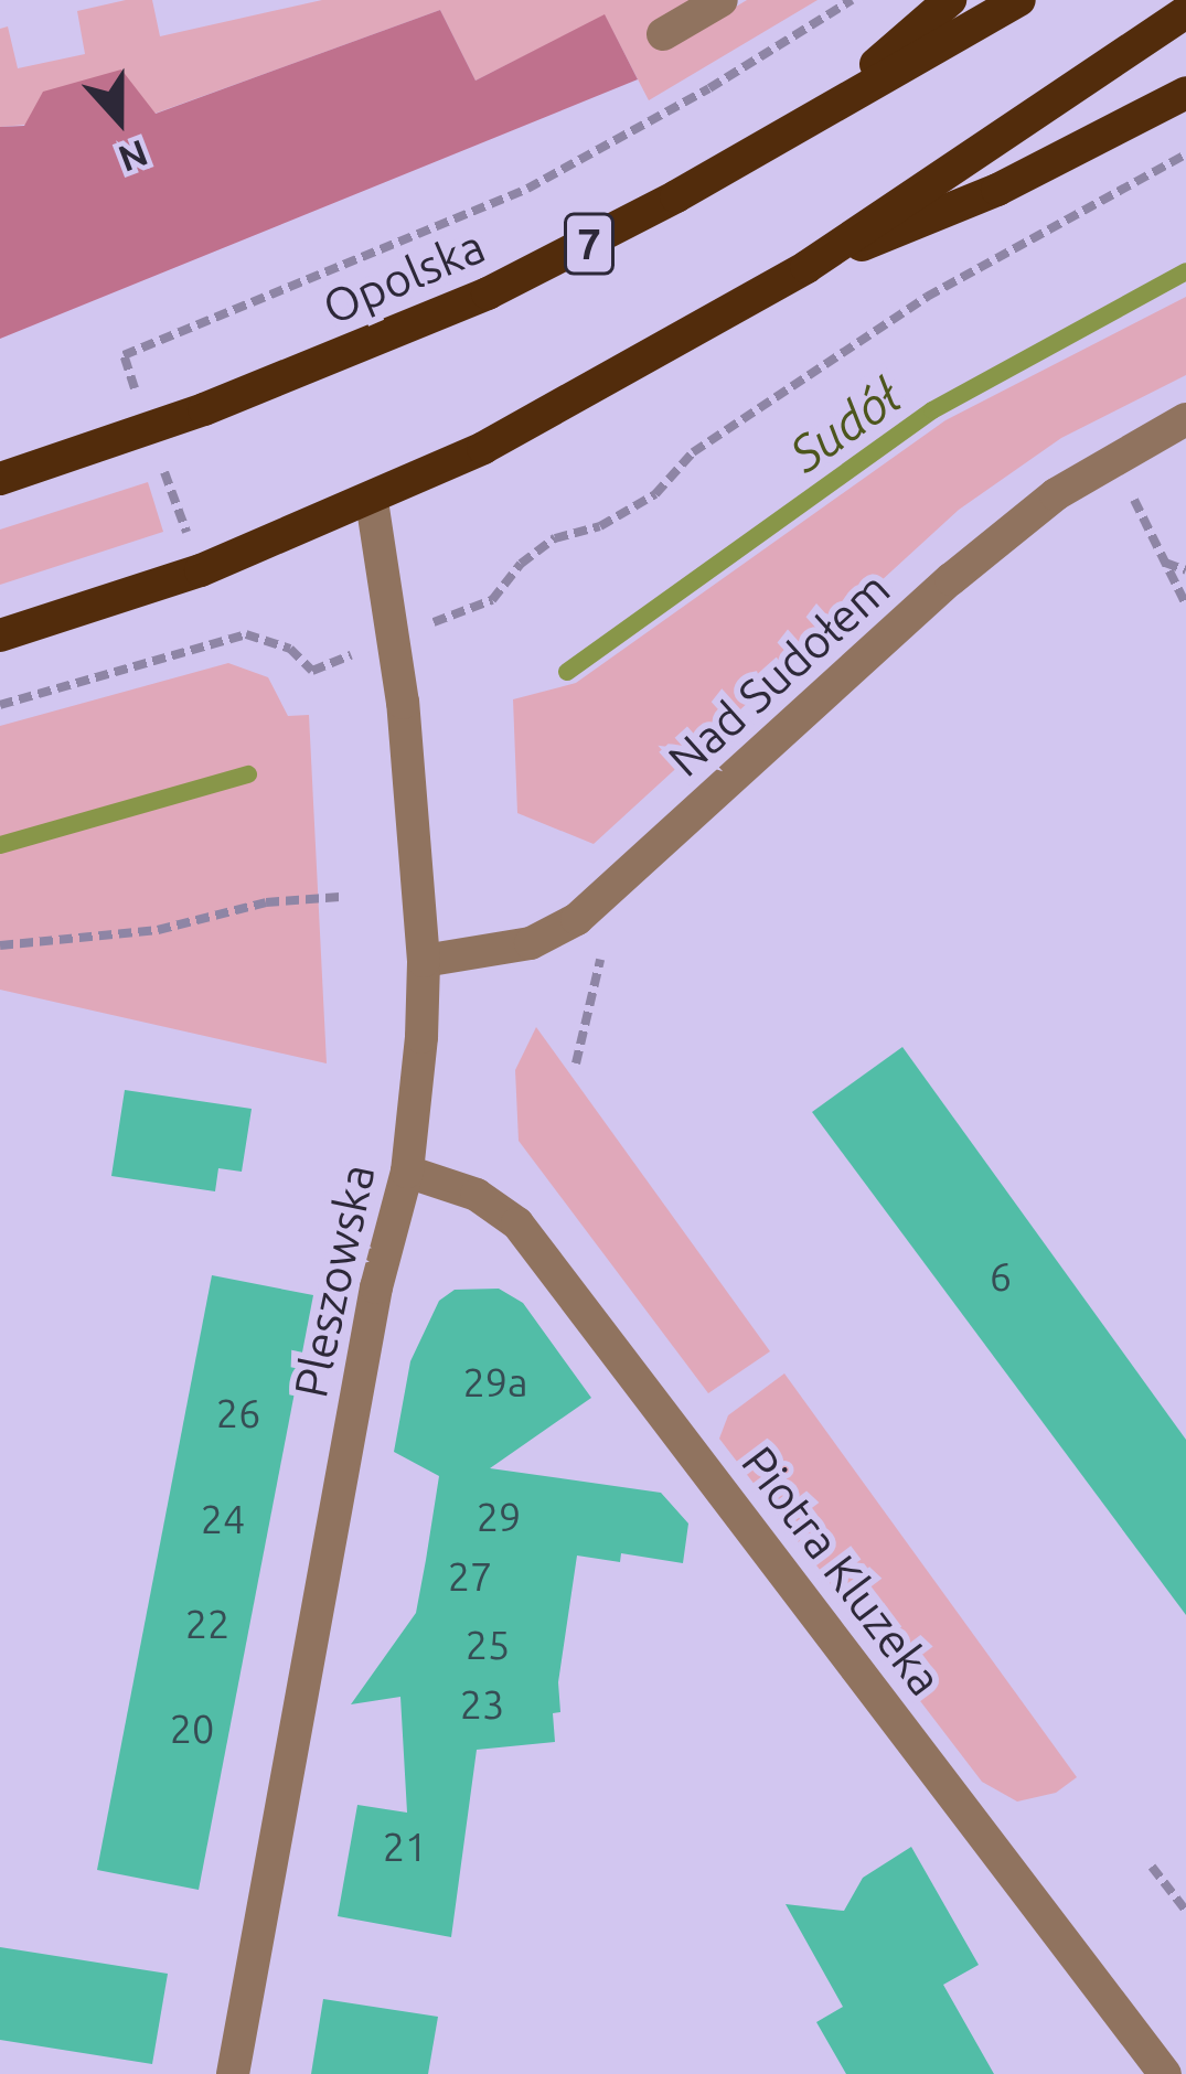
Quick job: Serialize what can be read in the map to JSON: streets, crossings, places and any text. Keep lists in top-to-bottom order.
{
  "streets": {
    "main road": ["7", "Opolska"],
    "street": ["Nad Sudołem", "Pleszowska", "Piotra Kluzeka"]
  },
  "crossings": [
    ["Nad Sudołem", "Pleszowska"],
    ["Pleszowska", "Piotra Kluzeka"]
  ],
  "water": ["Sudół"],
  "house_numbers": [
    "6",
    "29a",
    "26",
    "29",
    "24",
    "27",
    "22",
    "25",
    "23",
    "20",
    "21"
  ],
  "north": "bottom"
}
